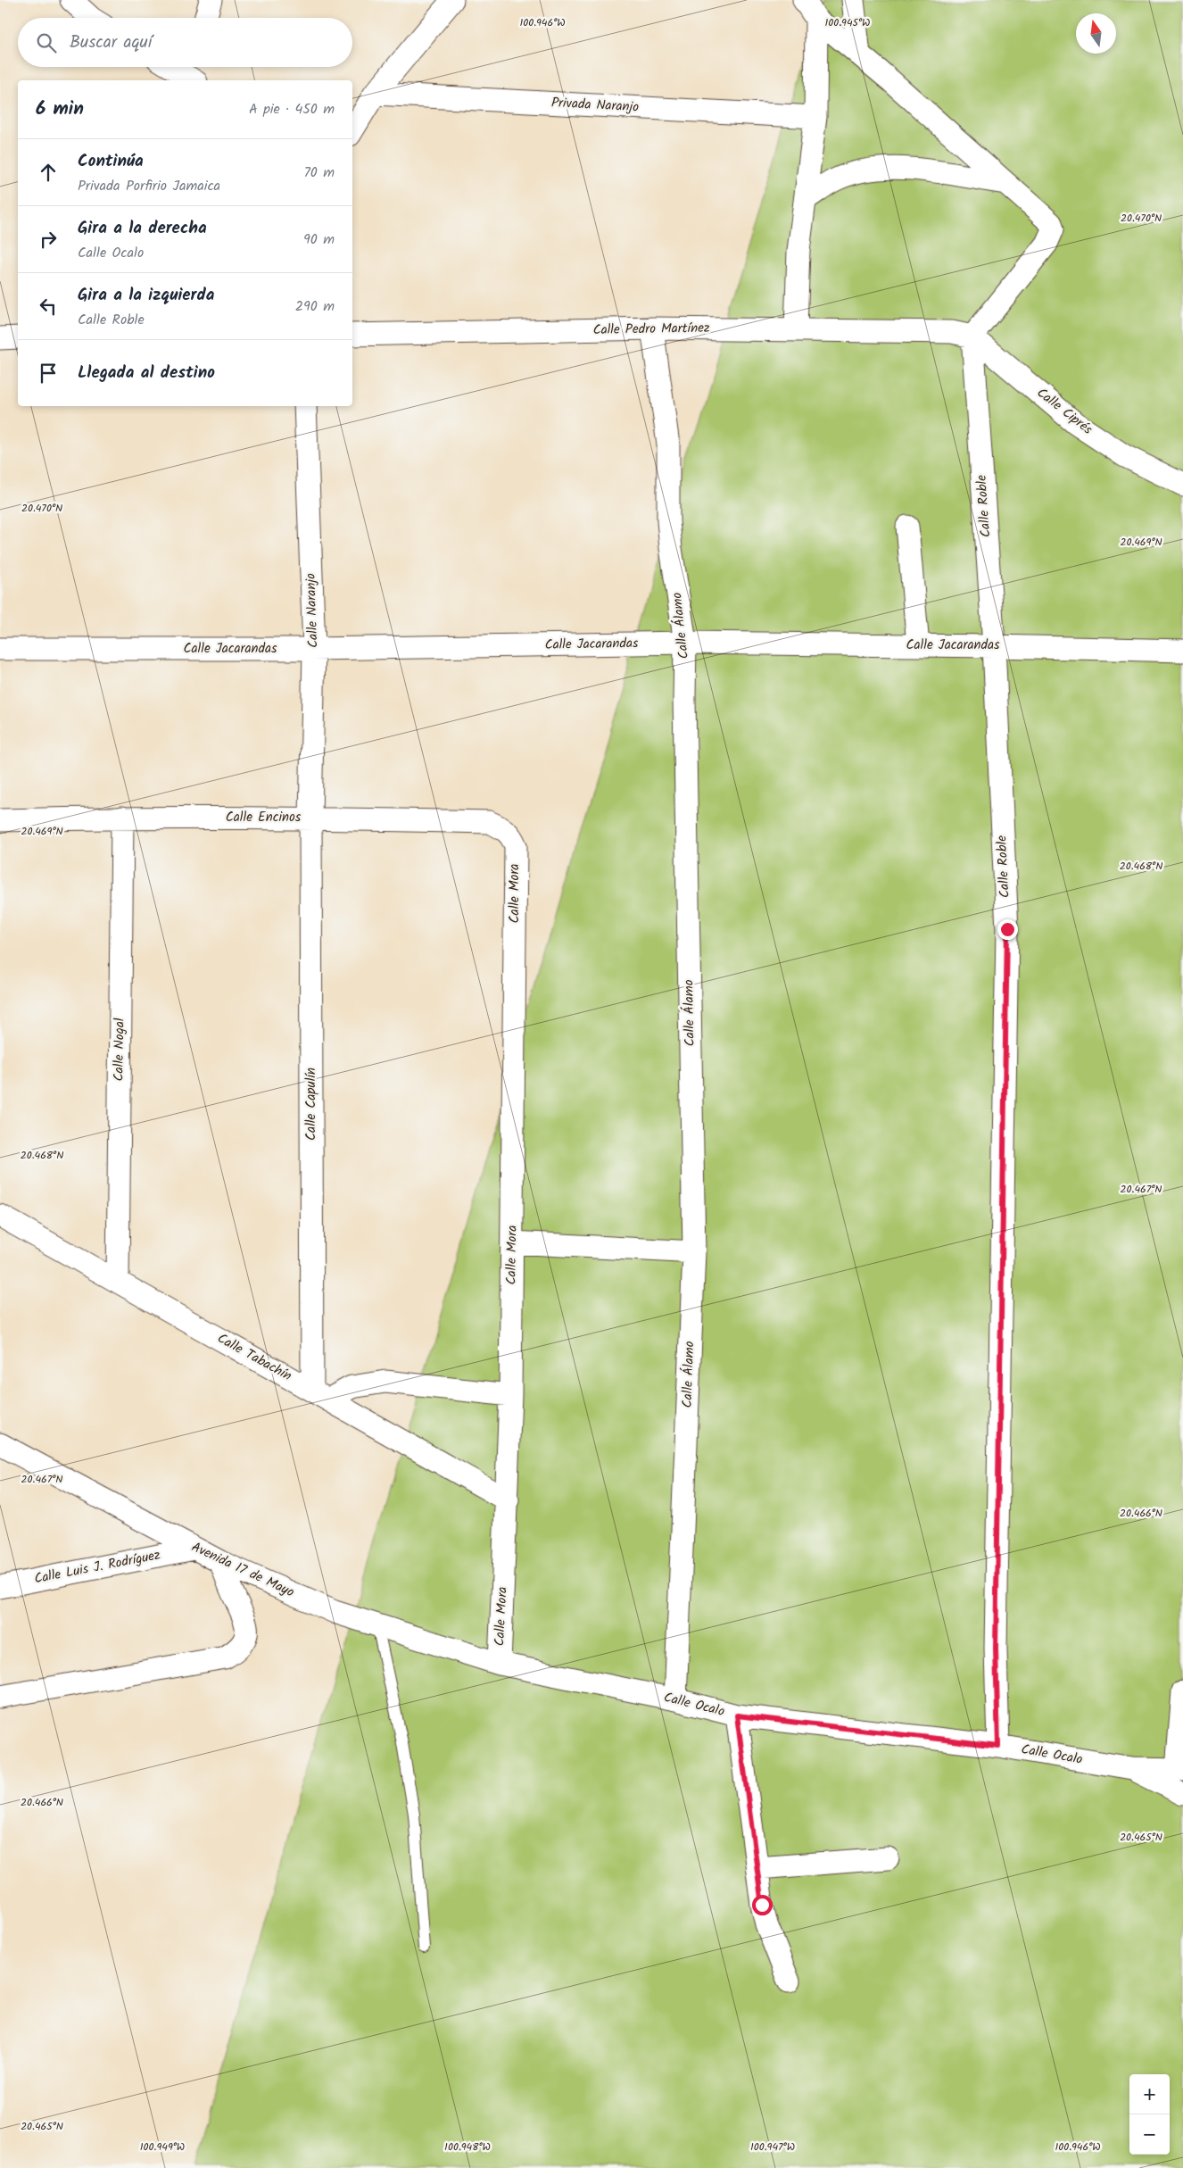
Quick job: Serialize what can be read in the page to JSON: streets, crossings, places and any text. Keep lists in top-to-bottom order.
{
  "streets": {
    "street": [
      "Privada Naranjo",
      "Calle Pedro Martínez",
      "Calle Ciprés",
      "Calle Roble",
      "Calle Naranjo",
      "Calle Álamo",
      "Calle Jacarandas",
      "Calle Encinos",
      "Calle Mora",
      "Calle Nogal",
      "Calle Capulín",
      "Calle Tabachín",
      "Calle Luis J. Rodríguez",
      "Avenida 17 de Mayo",
      "Calle Ocalo"
    ]
  },
  "crossings": [
    ["Calle Pedro Martínez", "Calle Ciprés"],
    ["Calle Pedro Martínez", "Calle Roble"],
    ["Calle Pedro Martínez", "Calle Álamo"],
    ["Calle Ciprés", "Calle Roble"],
    ["Calle Roble", "Calle Jacarandas"],
    ["Calle Roble", "Calle Ocalo"],
    ["Calle Naranjo", "Calle Jacarandas"],
    ["Calle Naranjo", "Calle Encinos"],
    ["Calle Naranjo", "Calle Capulín"],
    ["Calle Álamo", "Calle Jacarandas"],
    ["Calle Álamo", "Calle Ocalo"],
    ["Calle Encinos", "Calle Mora"],
    ["Calle Encinos", "Calle Nogal"],
    ["Calle Encinos", "Calle Capulín"],
    ["Calle Mora", "Calle Tabachín"],
    ["Calle Mora", "Avenida 17 de Mayo"],
    ["Calle Mora", "Calle Ocalo"],
    ["Calle Nogal", "Calle Tabachín"],
    ["Calle Capulín", "Calle Tabachín"],
    ["Calle Luis J. Rodríguez", "Avenida 17 de Mayo"],
    ["Avenida 17 de Mayo", "Calle Ocalo"]
  ],
  "north": "top",
  "page": {
    "search": "Buscar aquí",
    "heading": ["6 min", "A pie · 450 m"],
    "list": [
      ["Continúa", "Privada Porfirio Jamaica", "70 m"],
      ["Gira a la derecha", "Calle Ocalo", "90 m"],
      ["Gira a la izquierda", "Calle Roble", "290 m"],
      "Llegada al destino"
    ],
    "map_buttons": ["+", "−"]
  },
  "coordinates": [
    "100.946°W",
    "100.945°W",
    "20.470°N",
    "20.469°N",
    "20.468°N",
    "20.467°N",
    "20.466°N",
    "20.465°N",
    "100.949°W",
    "100.948°W",
    "100.947°W"
  ]
}
